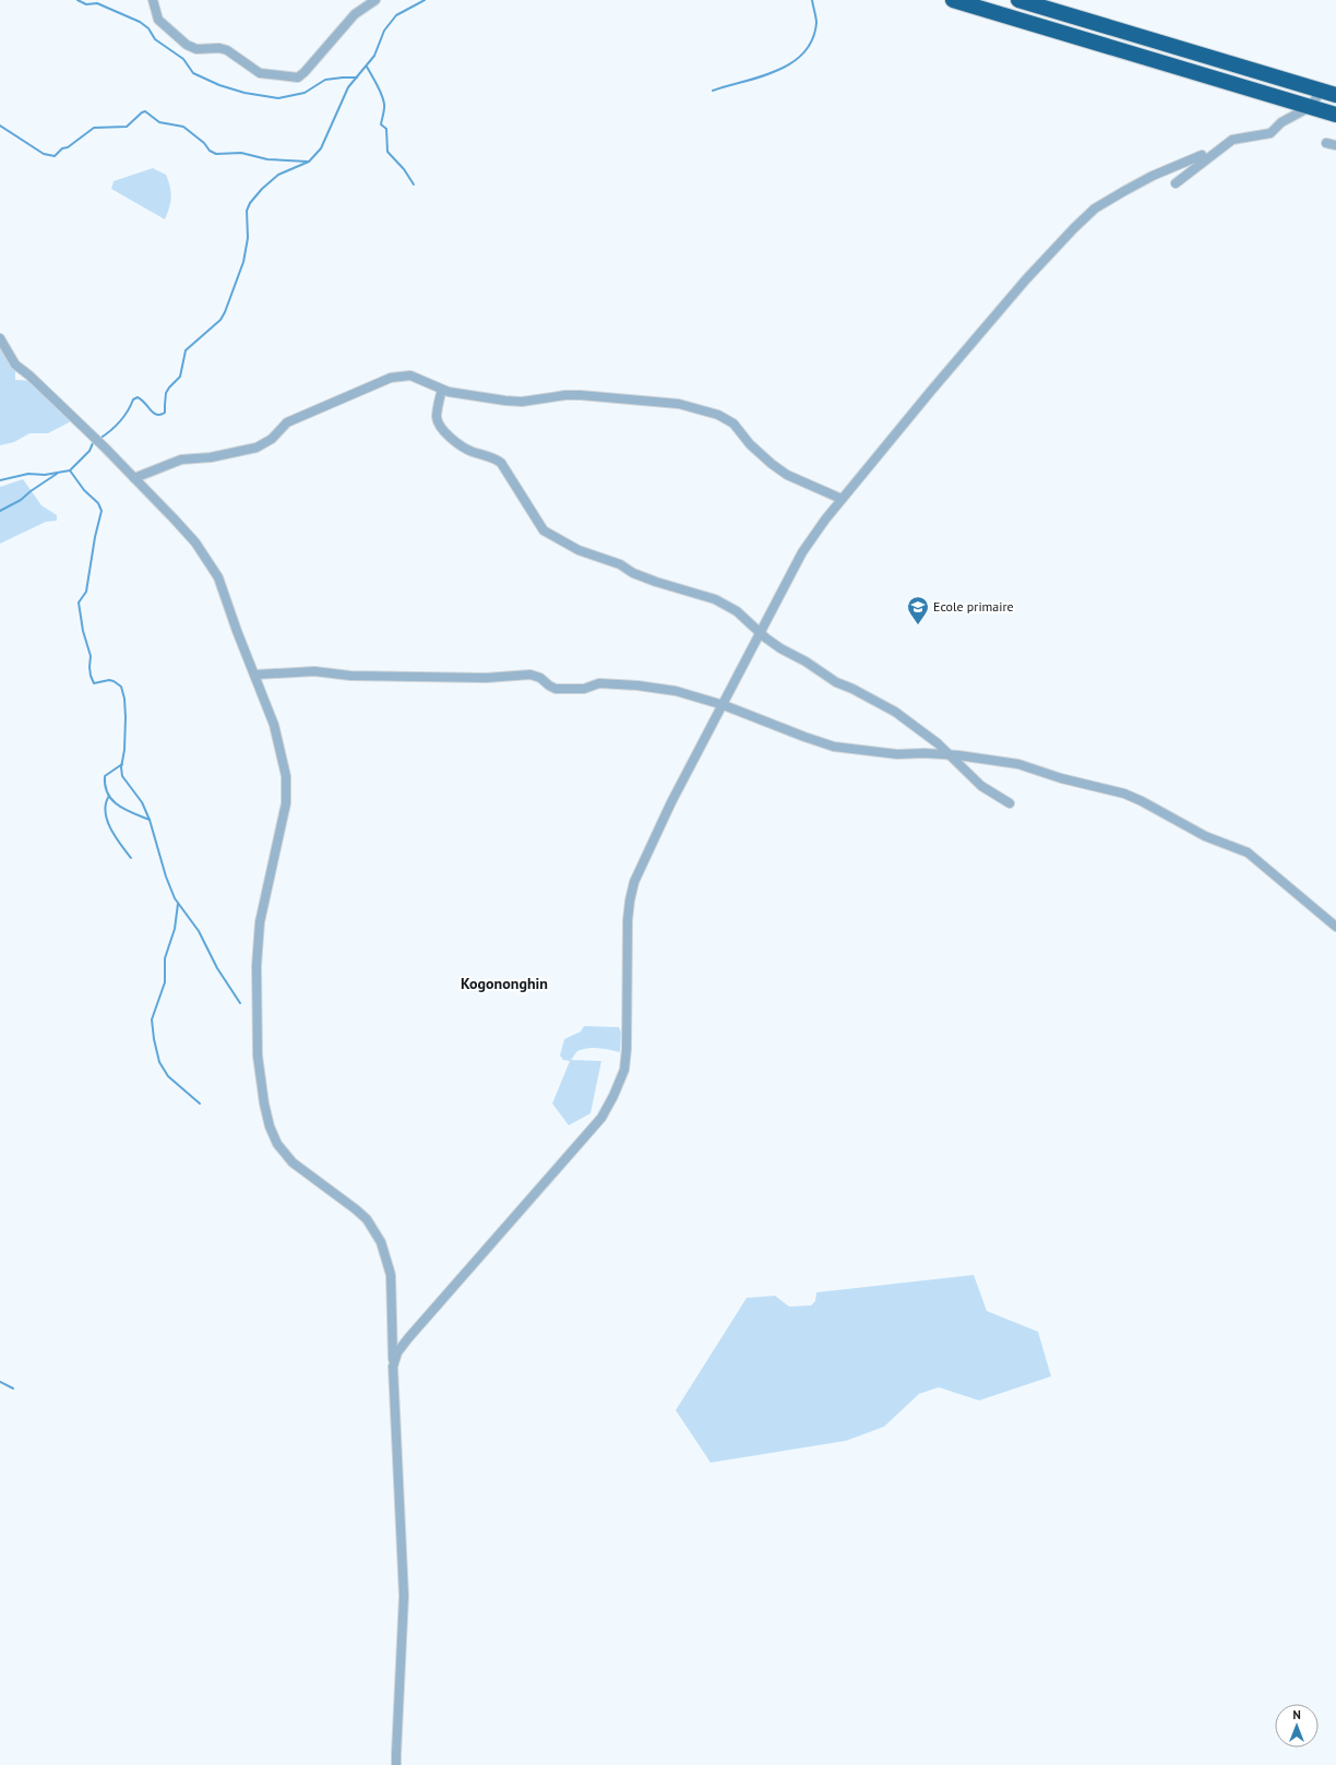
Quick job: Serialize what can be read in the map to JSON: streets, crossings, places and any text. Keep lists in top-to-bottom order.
{
  "districts": ["Kogononghin"],
  "places": {
    "school or university": ["Ecole primaire"]
  },
  "north": "top"
}
